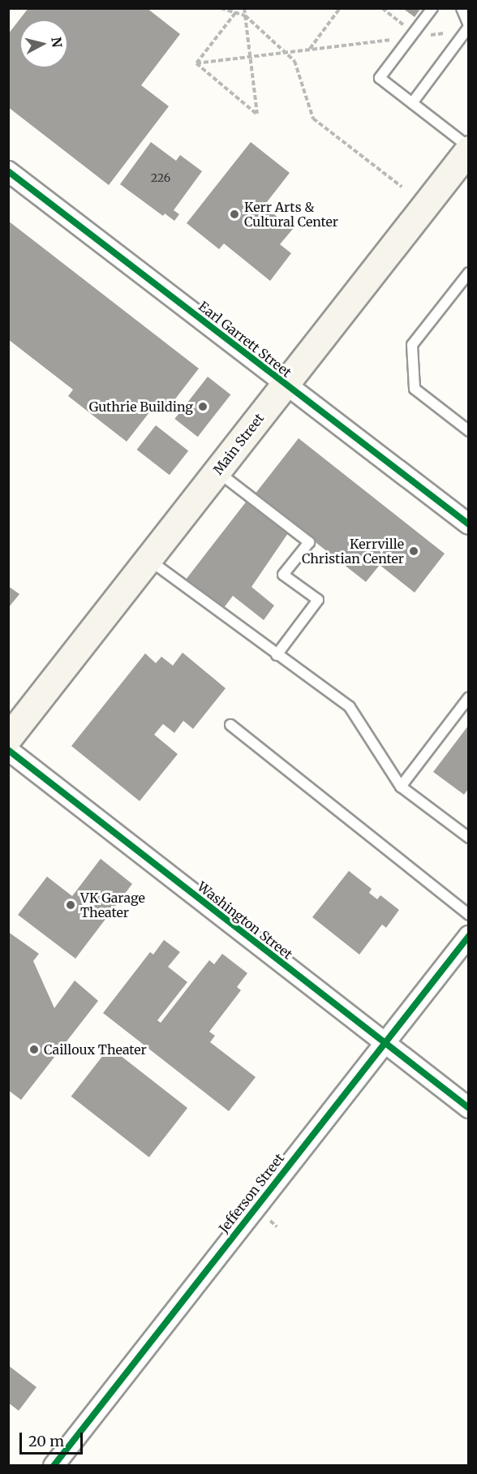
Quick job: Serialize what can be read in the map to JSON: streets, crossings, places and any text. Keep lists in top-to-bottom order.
{
  "streets": {
    "main road": ["Main Street"],
    "street": ["Earl Garrett Street", "Washington Street", "Jefferson Street"]
  },
  "crossings": [
    ["Earl Garrett Street", "Main Street"],
    ["Washington Street", "Jefferson Street"]
  ],
  "places": [
    "Kerr Arts & Cultural Center",
    "Guthrie Building",
    "Kerrville Christian Center",
    "VK Garage Theater",
    "Cailloux Theater"
  ],
  "house_numbers": ["226"],
  "scale_bar": "20 m",
  "north": "right"
}
